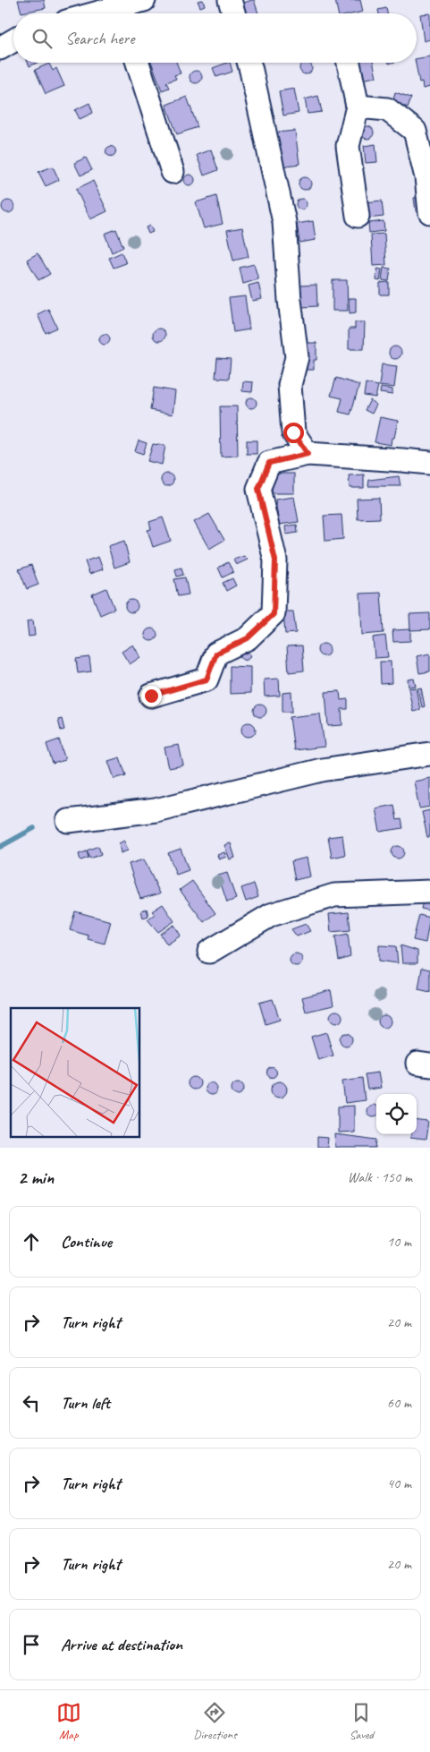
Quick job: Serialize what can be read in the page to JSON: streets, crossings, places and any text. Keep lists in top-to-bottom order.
{
  "page": {
    "search": "Search here",
    "heading": ["2 min", "Walk · 150 m"],
    "list": [
      ["Continue", "10 m"],
      ["Turn right", "20 m"],
      ["Turn left", "60 m"],
      ["Turn right", "40 m"],
      ["Turn right", "20 m"],
      "Arrive at destination"
    ],
    "nav": ["Map", "Directions", "Saved"]
  }
}
